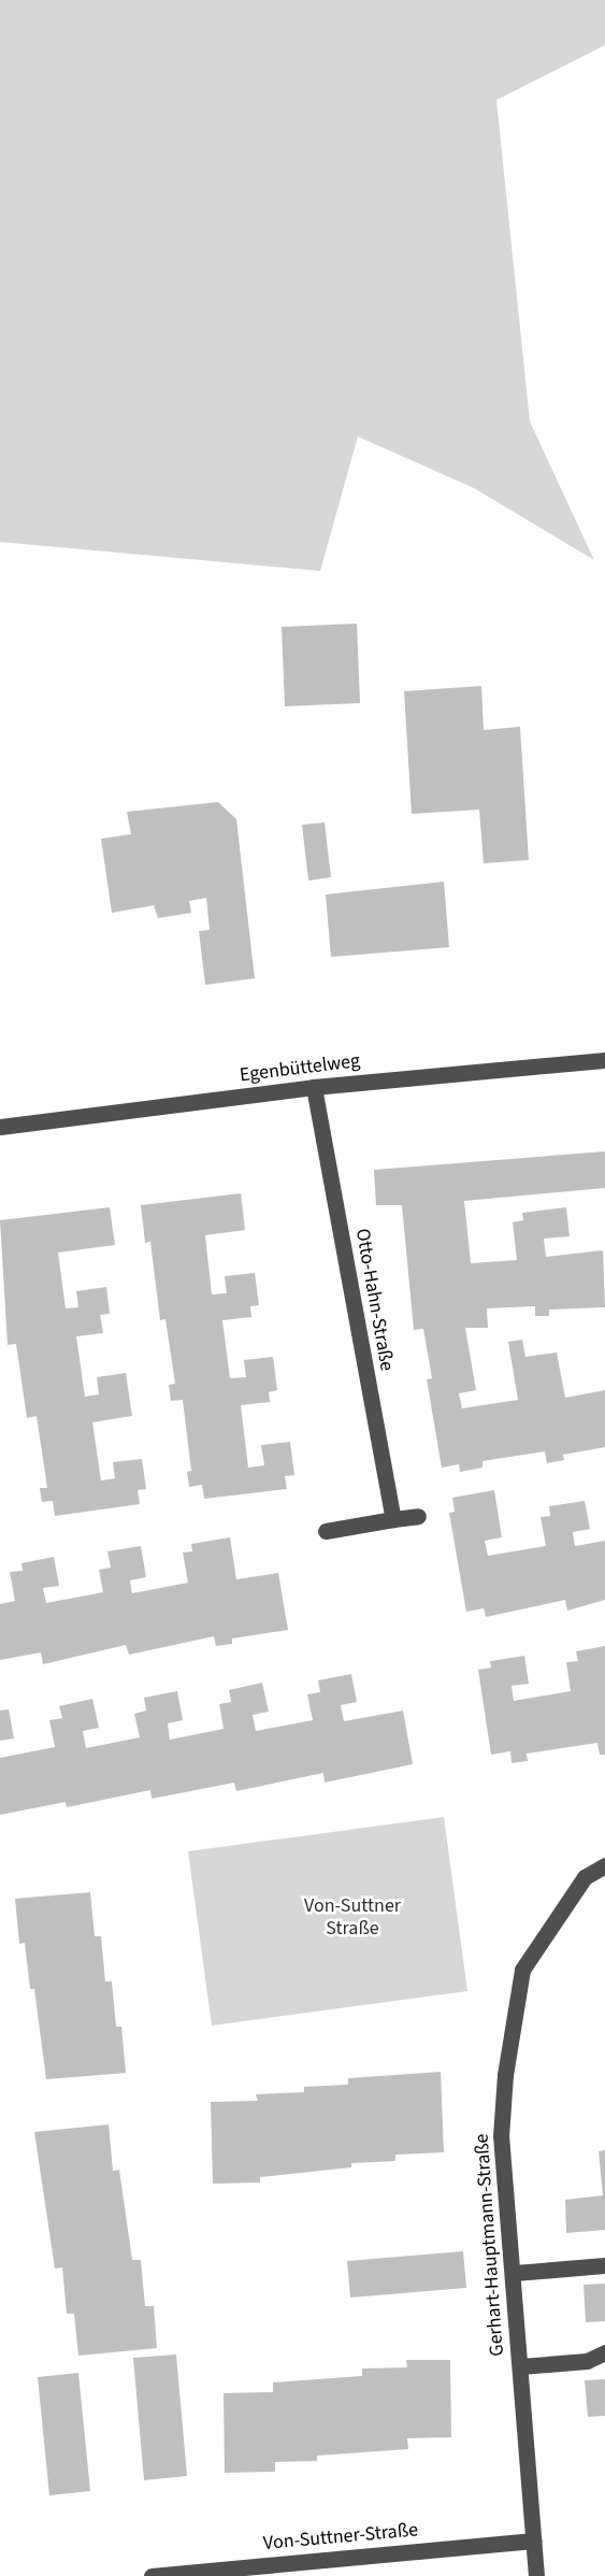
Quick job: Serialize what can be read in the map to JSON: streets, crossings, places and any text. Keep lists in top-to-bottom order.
{
  "streets": {
    "street": [
      "Egenbüttelweg",
      "Otto-Hahn-Straße",
      "Gerhart-Hauptmann-Straße",
      "Von-Suttner-Straße"
    ]
  },
  "crossings": [
    ["Egenbüttelweg", "Otto-Hahn-Straße"],
    ["Gerhart-Hauptmann-Straße", "Von-Suttner-Straße"]
  ],
  "parks": ["Von-Suttner Straße"]
}
